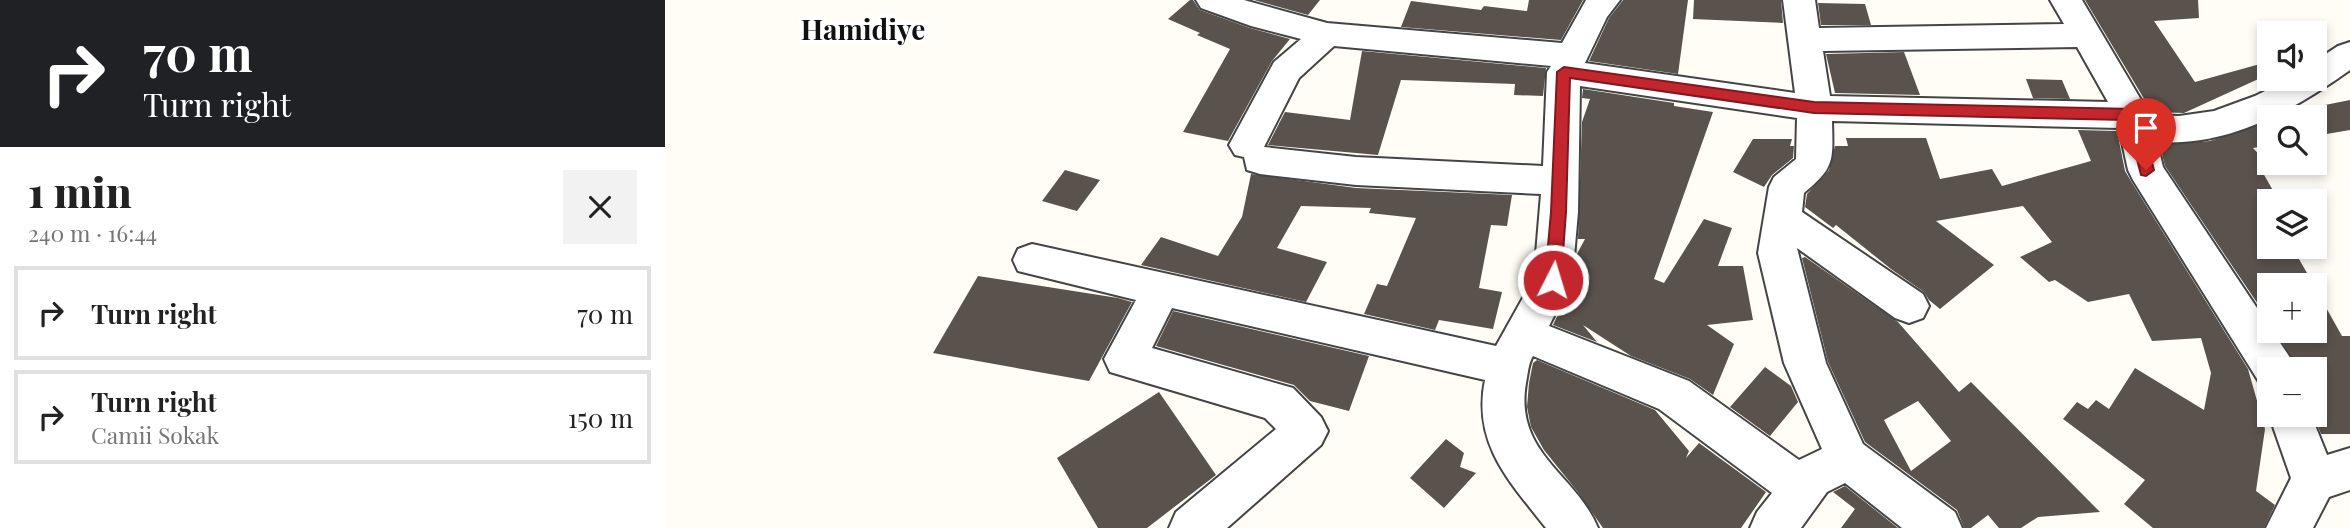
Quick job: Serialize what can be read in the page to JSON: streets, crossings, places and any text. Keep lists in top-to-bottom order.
{
  "districts": ["Hamidiye"],
  "page": {
    "turn": ["70 m", "Turn right"],
    "map_buttons": ["+", "−"],
    "heading": ["1 min", "240 m · 16:44"],
    "list": [
      {
        "name": "Turn right",
        "value": "70 m"
      },
      {
        "name": "Turn right",
        "note": "Camii Sokak",
        "value": "150 m"
      }
    ]
  }
}
